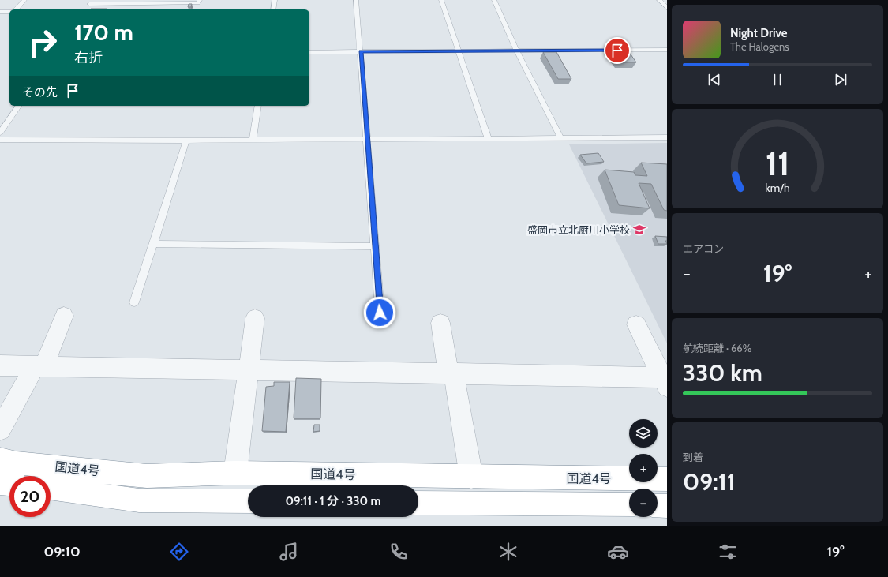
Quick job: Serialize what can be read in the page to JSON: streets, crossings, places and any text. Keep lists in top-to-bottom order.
{
  "streets": {
    "highway": ["国道4号"]
  },
  "places": {
    "school or university": ["盛岡市立北厨川小学校"]
  },
  "page": {
    "turn": ["170 m", "右折"],
    "song": ["Night Drive", "The Halogens"],
    "then": "その先",
    "tile": [
      "エアコン",
      ["航続距離 · 66%", "330 km"],
      ["到着", "09:11"]
    ],
    "heat": ["−", "19°", "+"],
    "map_buttons": ["+", "−"],
    "limit": "20",
    "trip": "09:11 · 1 分 · 330 m",
    "tabs": ["09:10", "19°"],
    "gauge": ["11", "km/h"]
  }
}
